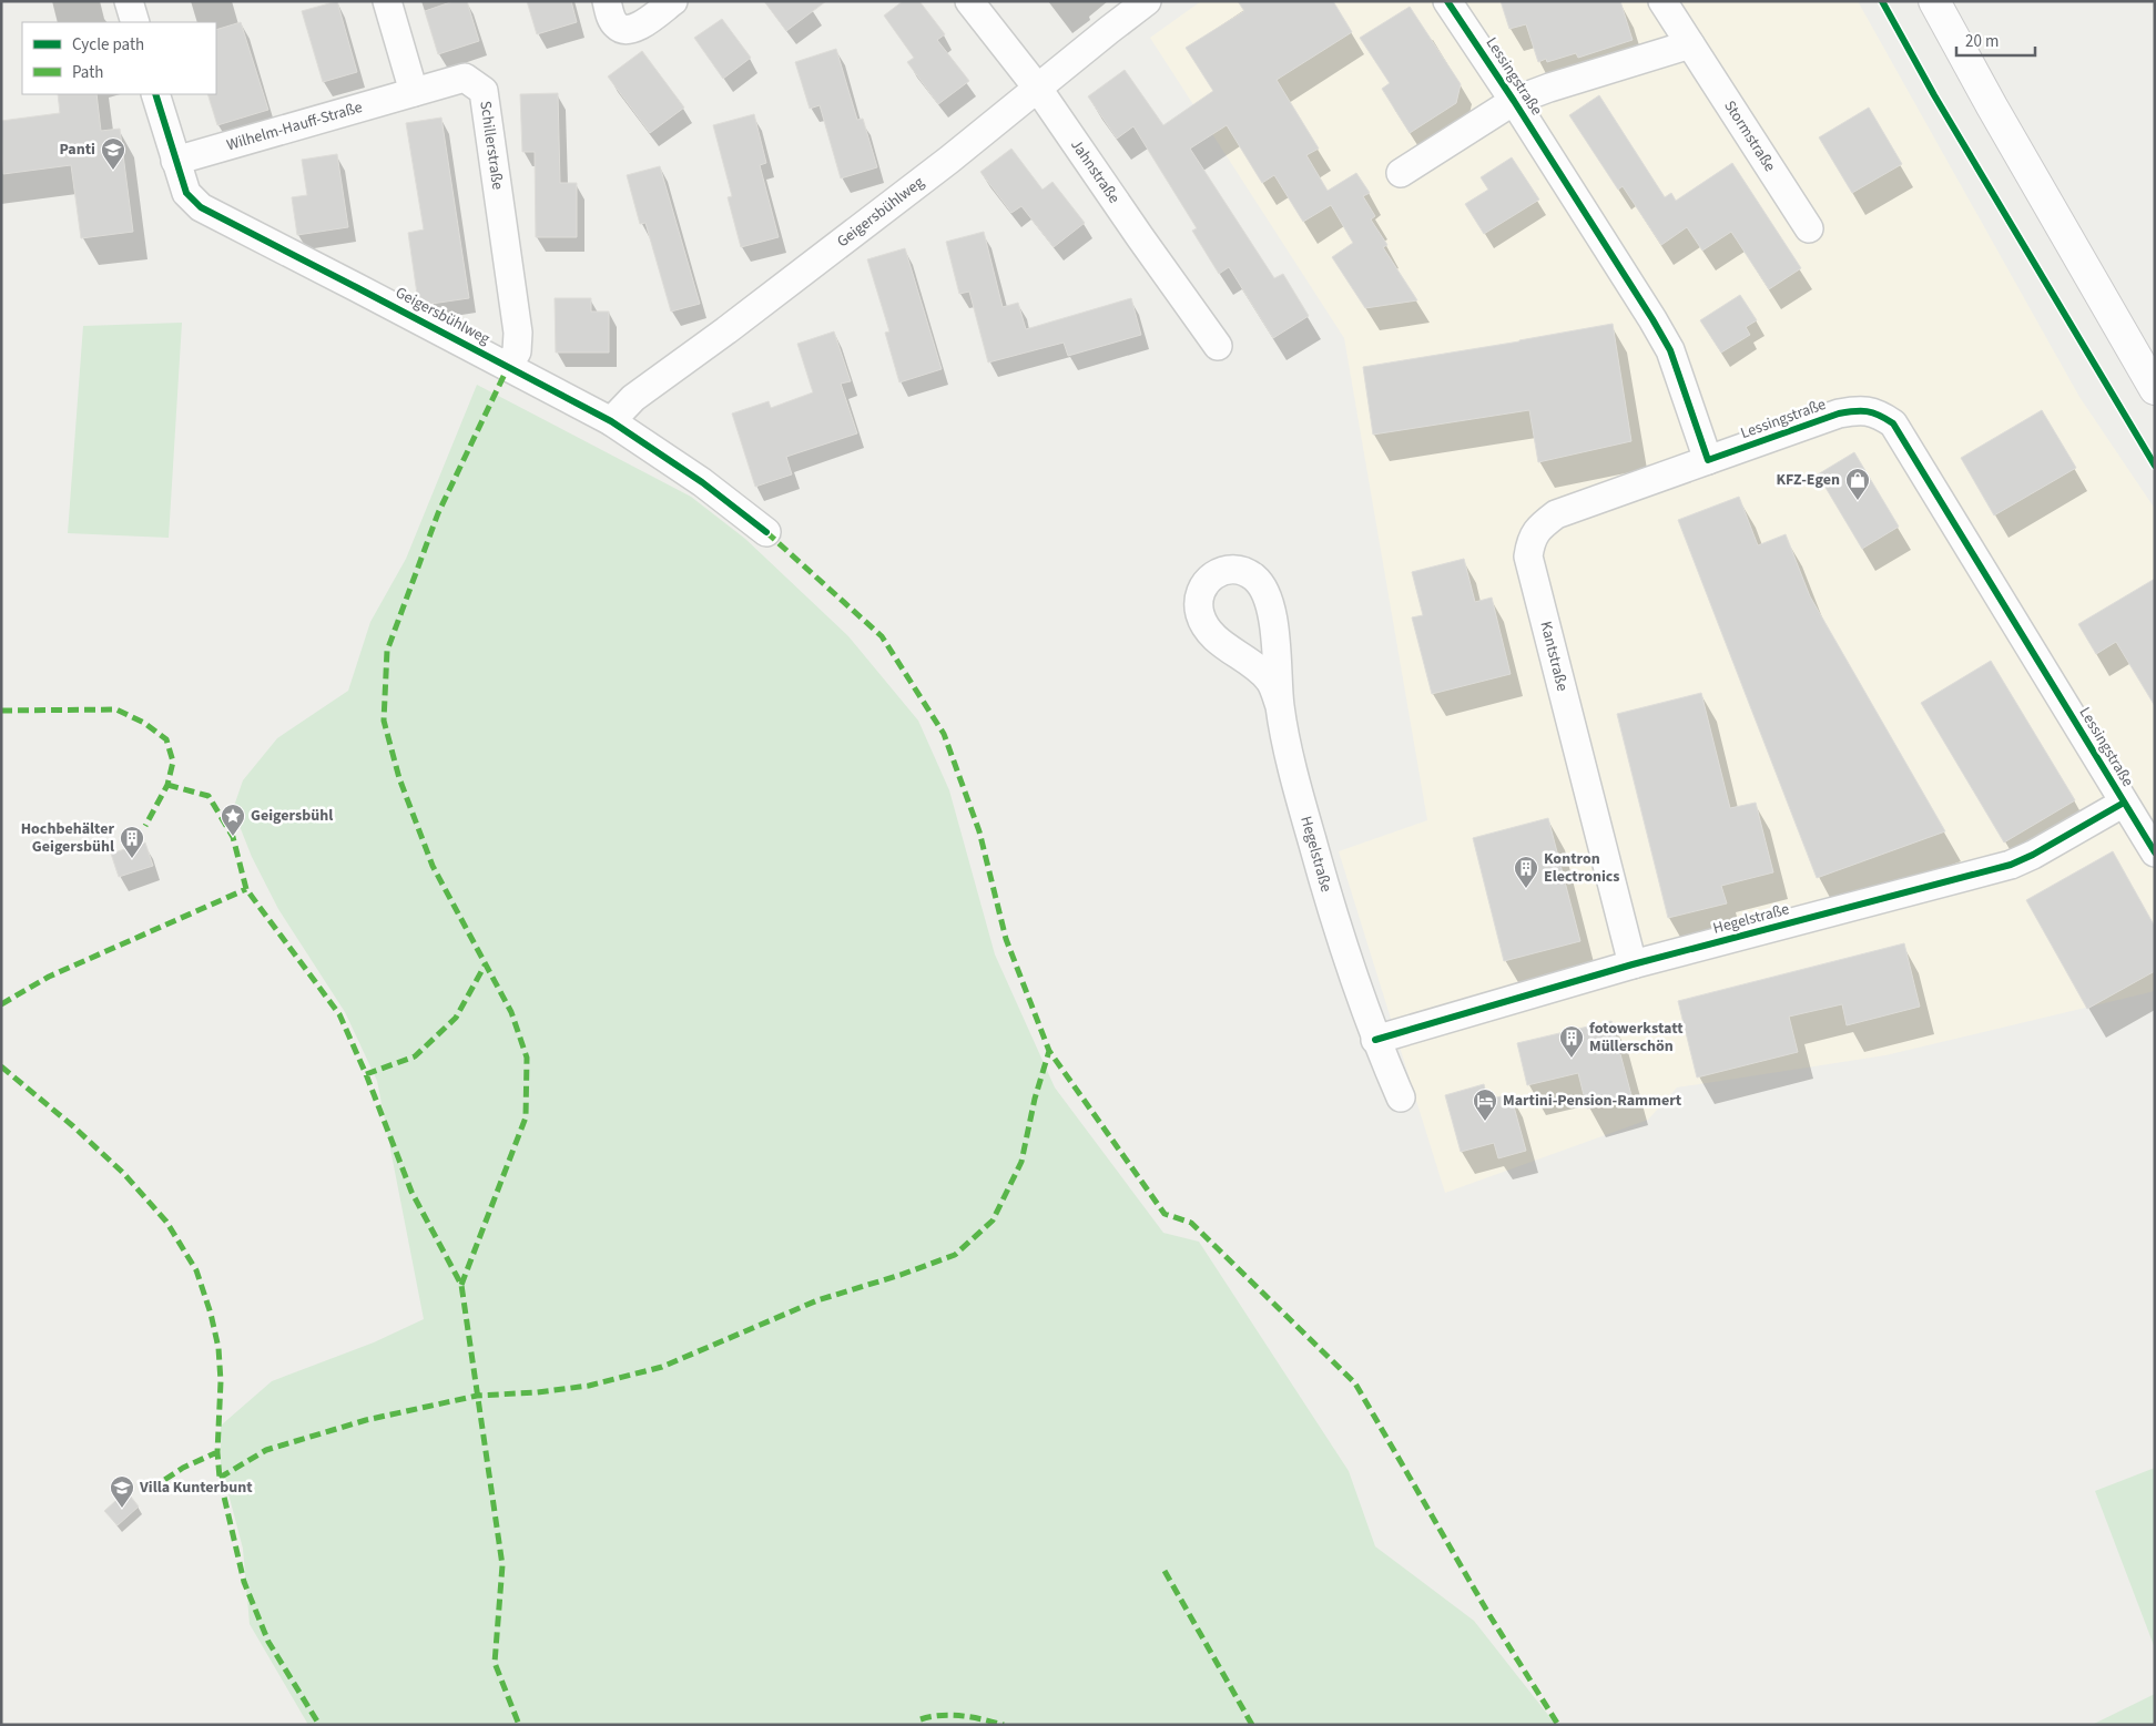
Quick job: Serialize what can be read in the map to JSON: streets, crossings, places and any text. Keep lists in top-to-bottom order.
{
  "streets": {
    "street": [
      "Lessingstraße",
      "Wilhelm-Hauff-Straße",
      "Stormstraße",
      "Schillerstraße",
      "Jahnstraße",
      "Geigersbühlweg",
      "Kantstraße",
      "Hegelstraße"
    ]
  },
  "crossings": [
    ["Lessingstraße", "Kantstraße"],
    ["Lessingstraße", "Hegelstraße"],
    ["Wilhelm-Hauff-Straße", "Schillerstraße"],
    ["Wilhelm-Hauff-Straße", "Geigersbühlweg"],
    ["Schillerstraße", "Geigersbühlweg"],
    ["Jahnstraße", "Geigersbühlweg"],
    ["Kantstraße", "Hegelstraße"]
  ],
  "places": {
    "school or university": ["Panti", "Villa Kunterbunt"],
    "shop": ["KFZ-Egen"],
    "place": ["Geigersbühl"],
    "building": ["Hochbehälter Geigersbühl", "Kontron Electronics", "fotowerkstatt Müllerschön"],
    "hotel": ["Martini-Pension-Rammert"]
  },
  "legend": ["Cycle path", "Path"],
  "scale_bar": "20 m"
}
